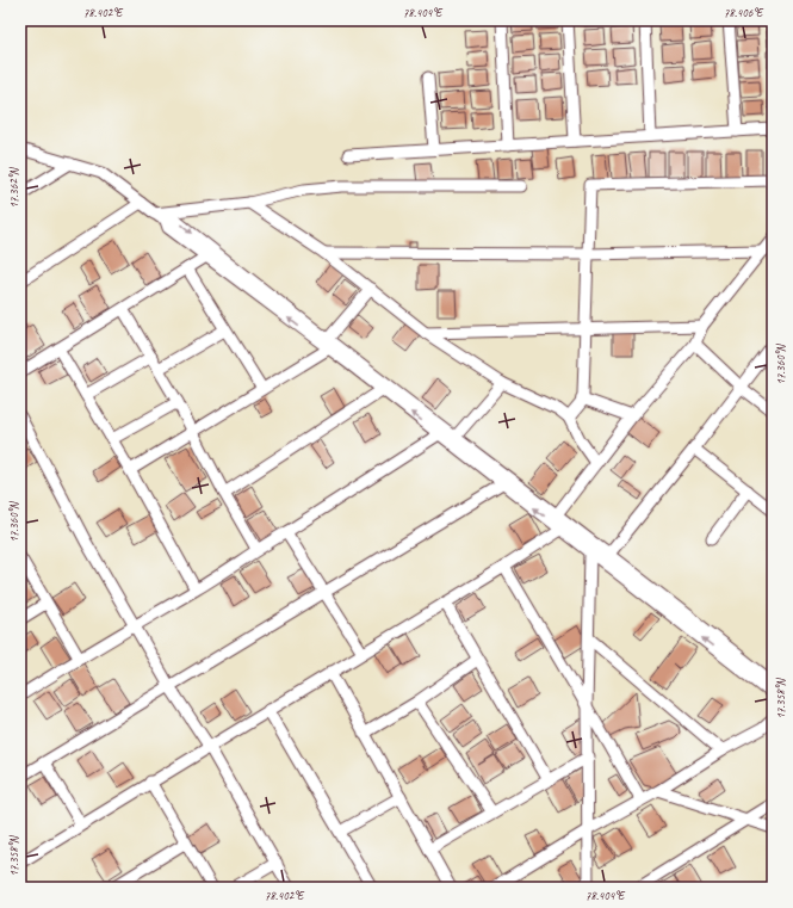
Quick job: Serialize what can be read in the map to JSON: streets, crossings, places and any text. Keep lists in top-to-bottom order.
{
  "coordinates": [
    "78.402°E",
    "78.404°E",
    "78.406°E",
    "17.362°N",
    "17.360°N",
    "17.358°N"
  ]
}
